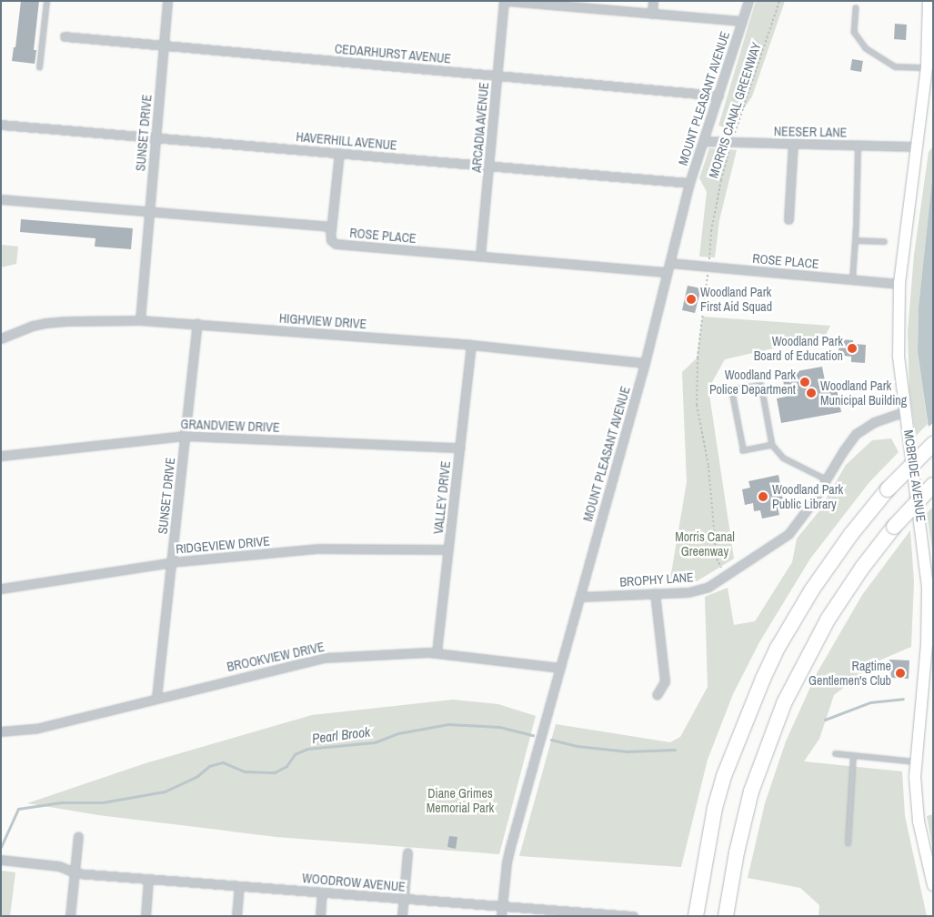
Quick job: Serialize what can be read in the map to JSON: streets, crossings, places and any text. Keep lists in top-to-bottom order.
{
  "streets": {
    "main road": ["MCBRIDE AVENUE"],
    "street": [
      "CEDARHURST AVENUE",
      "MOUNT PLEASANT AVENUE",
      "ARCADIA AVENUE",
      "NEESER LANE",
      "SUNSET DRIVE",
      "HAVERHILL AVENUE",
      "ROSE PLACE",
      "HIGHVIEW DRIVE",
      "GRANDVIEW DRIVE",
      "VALLEY DRIVE",
      "RIDGEVIEW DRIVE",
      "BROPHY LANE",
      "BROOKVIEW DRIVE",
      "WOODROW AVENUE"
    ],
    "path": ["MORRIS CANAL GREENWAY"]
  },
  "crossings": [
    ["CEDARHURST AVENUE", "MOUNT PLEASANT AVENUE"],
    ["CEDARHURST AVENUE", "ARCADIA AVENUE"],
    ["CEDARHURST AVENUE", "SUNSET DRIVE"],
    ["MOUNT PLEASANT AVENUE", "NEESER LANE"],
    ["MOUNT PLEASANT AVENUE", "HAVERHILL AVENUE"],
    ["MOUNT PLEASANT AVENUE", "ROSE PLACE"],
    ["MOUNT PLEASANT AVENUE", "HIGHVIEW DRIVE"],
    ["MOUNT PLEASANT AVENUE", "BROPHY LANE"],
    ["MOUNT PLEASANT AVENUE", "BROOKVIEW DRIVE"],
    ["MOUNT PLEASANT AVENUE", "WOODROW AVENUE"],
    ["MORRIS CANAL GREENWAY", "NEESER LANE"],
    ["MORRIS CANAL GREENWAY", "ROSE PLACE"],
    ["MORRIS CANAL GREENWAY", "BROPHY LANE"],
    ["ARCADIA AVENUE", "HAVERHILL AVENUE"],
    ["ARCADIA AVENUE", "ROSE PLACE"],
    ["NEESER LANE", "MCBRIDE AVENUE"],
    ["SUNSET DRIVE", "HAVERHILL AVENUE"],
    ["SUNSET DRIVE", "ROSE PLACE"],
    ["SUNSET DRIVE", "HIGHVIEW DRIVE"],
    ["SUNSET DRIVE", "GRANDVIEW DRIVE"],
    ["SUNSET DRIVE", "RIDGEVIEW DRIVE"],
    ["SUNSET DRIVE", "BROOKVIEW DRIVE"],
    ["ROSE PLACE", "MCBRIDE AVENUE"],
    ["HIGHVIEW DRIVE", "VALLEY DRIVE"],
    ["GRANDVIEW DRIVE", "VALLEY DRIVE"],
    ["MCBRIDE AVENUE", "BROPHY LANE"],
    ["VALLEY DRIVE", "RIDGEVIEW DRIVE"],
    ["VALLEY DRIVE", "BROOKVIEW DRIVE"]
  ],
  "water": ["Pearl Brook"],
  "parks": ["Morris Canal Greenway", "Diane Grimes Memorial Park"],
  "places": [
    "Woodland Park First Aid Squad",
    "Woodland Park Board of Education",
    "Woodland Park Police Department",
    "Woodland Park Municipal Building",
    "Woodland Park Public Library",
    "Ragtime Gentlemen's Club"
  ]
}
